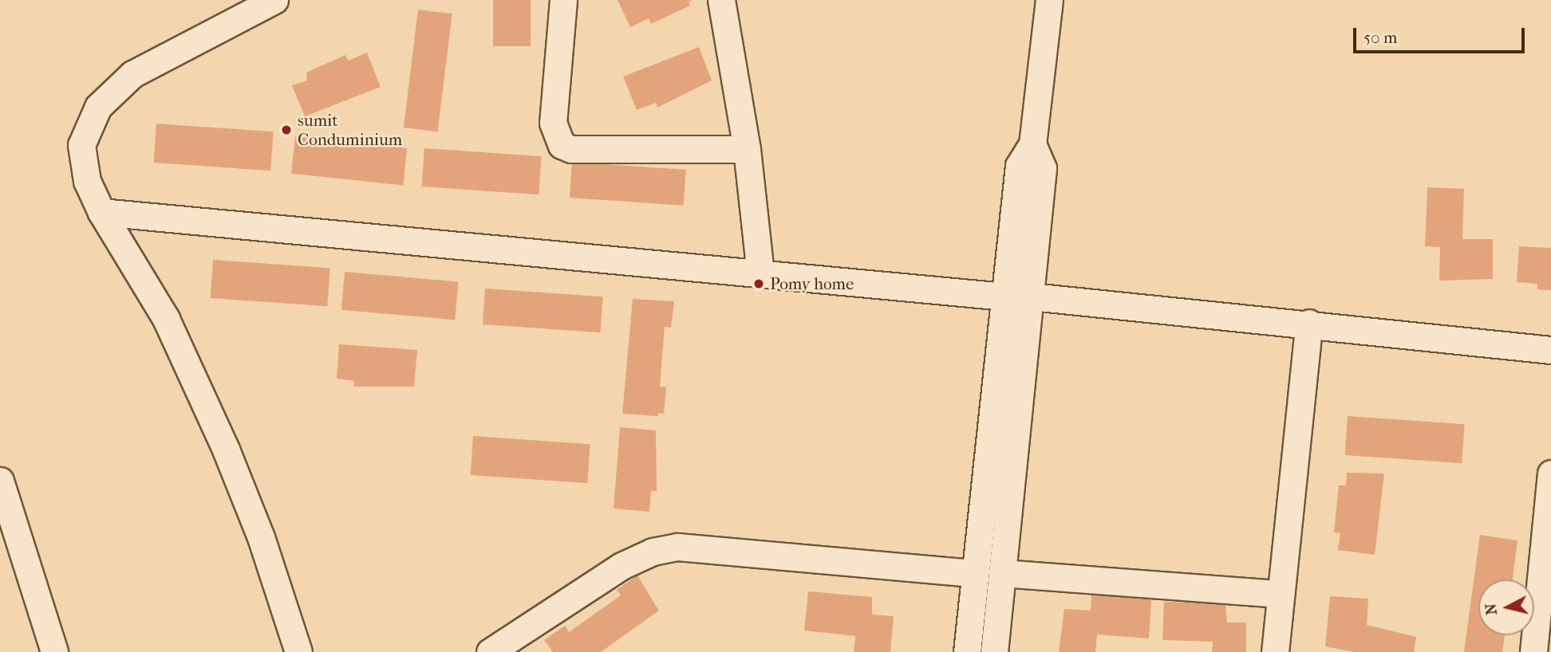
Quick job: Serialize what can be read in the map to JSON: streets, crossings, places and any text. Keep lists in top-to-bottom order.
{
  "places": ["sumit Conduminium", "Pomy home"],
  "scale_bar": "50 m",
  "north": "left"
}
